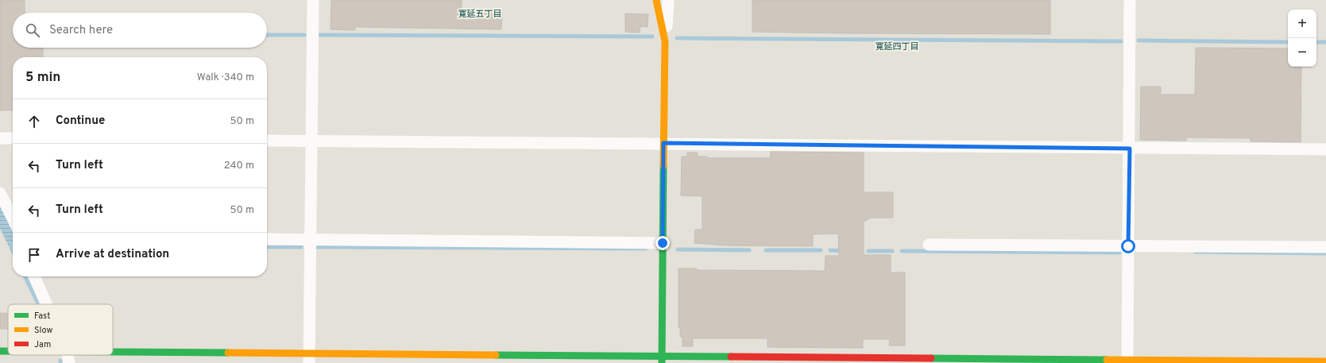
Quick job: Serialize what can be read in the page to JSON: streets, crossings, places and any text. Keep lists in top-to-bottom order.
{
  "districts": ["寛延五丁目", "寛延四丁目"],
  "legend": ["Fast", "Slow", "Jam"],
  "page": {
    "map_buttons": ["+", "−"],
    "search": "Search here",
    "heading": ["5 min", "Walk · 340 m"],
    "list": [
      ["Continue", "50 m"],
      ["Turn left", "240 m"],
      ["Turn left", "50 m"],
      "Arrive at destination"
    ]
  }
}
